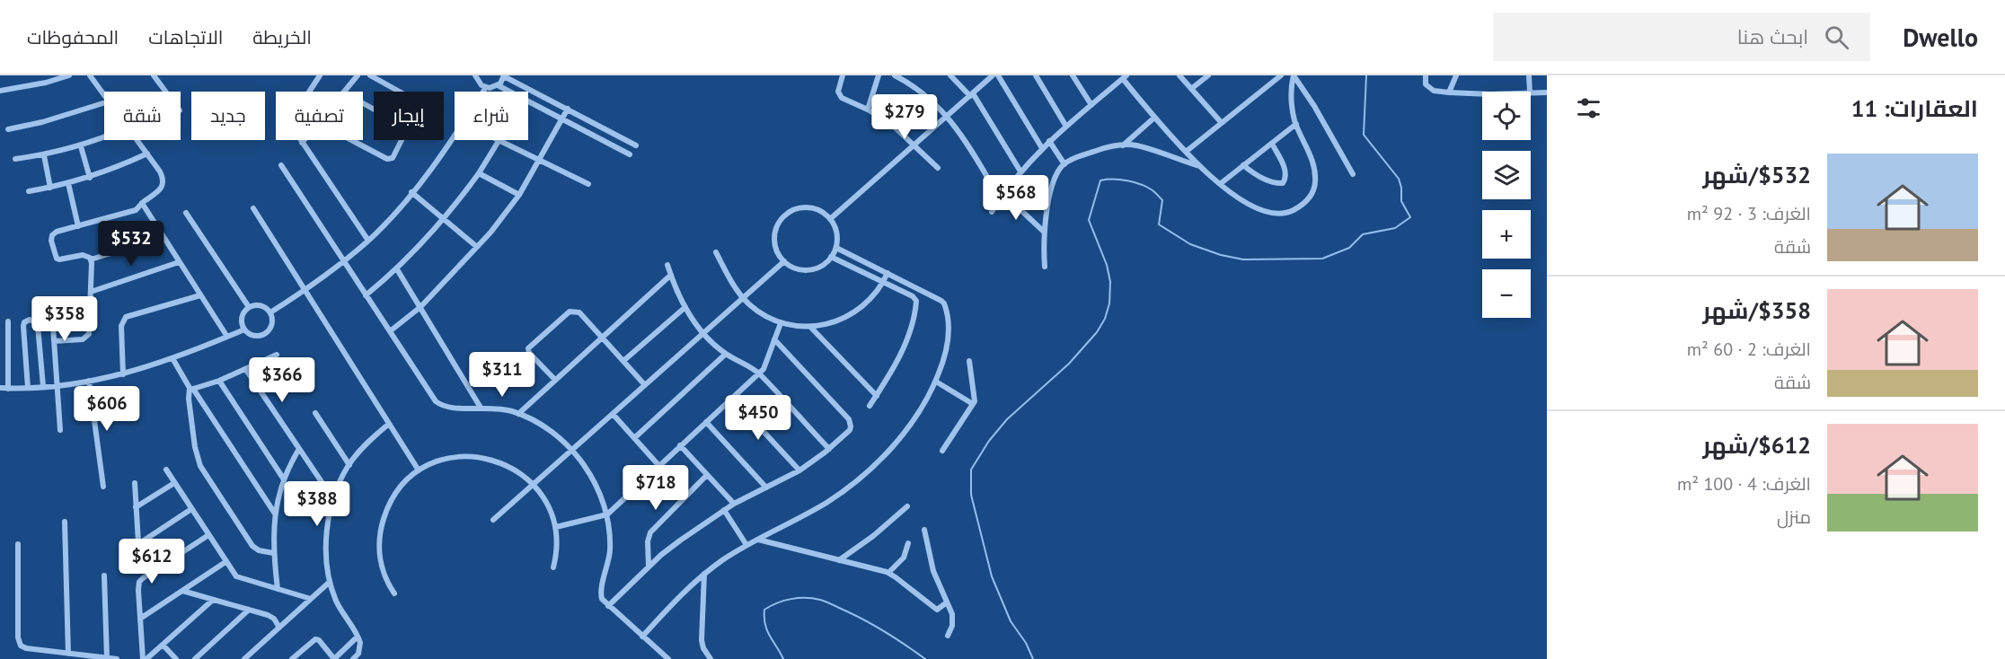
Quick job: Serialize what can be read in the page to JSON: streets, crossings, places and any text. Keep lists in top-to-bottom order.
{
  "page": {
    "header": "Dwello",
    "search": "ابحث هنا",
    "nav": ["الخريطة", "الاتجاهات", "المحفوظات"],
    "heading": "العقارات: 11",
    "map_buttons": ["+", "−"],
    "chip": [
      "شراء",
      "إيجار",
      "تصفية",
      "جديد",
      "شقة"
    ],
    "price": [
      "$279",
      "$568",
      "$532",
      "$358",
      "$311",
      "$366",
      "$606",
      "$450",
      "$718",
      "$388",
      "$612"
    ],
    "list": [
      {
        "name": "$532/شهر",
        "note": "الغرف: 3 · 92 m² · شقة"
      },
      {
        "name": "$358/شهر",
        "note": "الغرف: 2 · 60 m² · شقة"
      },
      {
        "name": "$612/شهر",
        "note": "الغرف: 4 · 100 m² · منزل"
      }
    ]
  }
}
